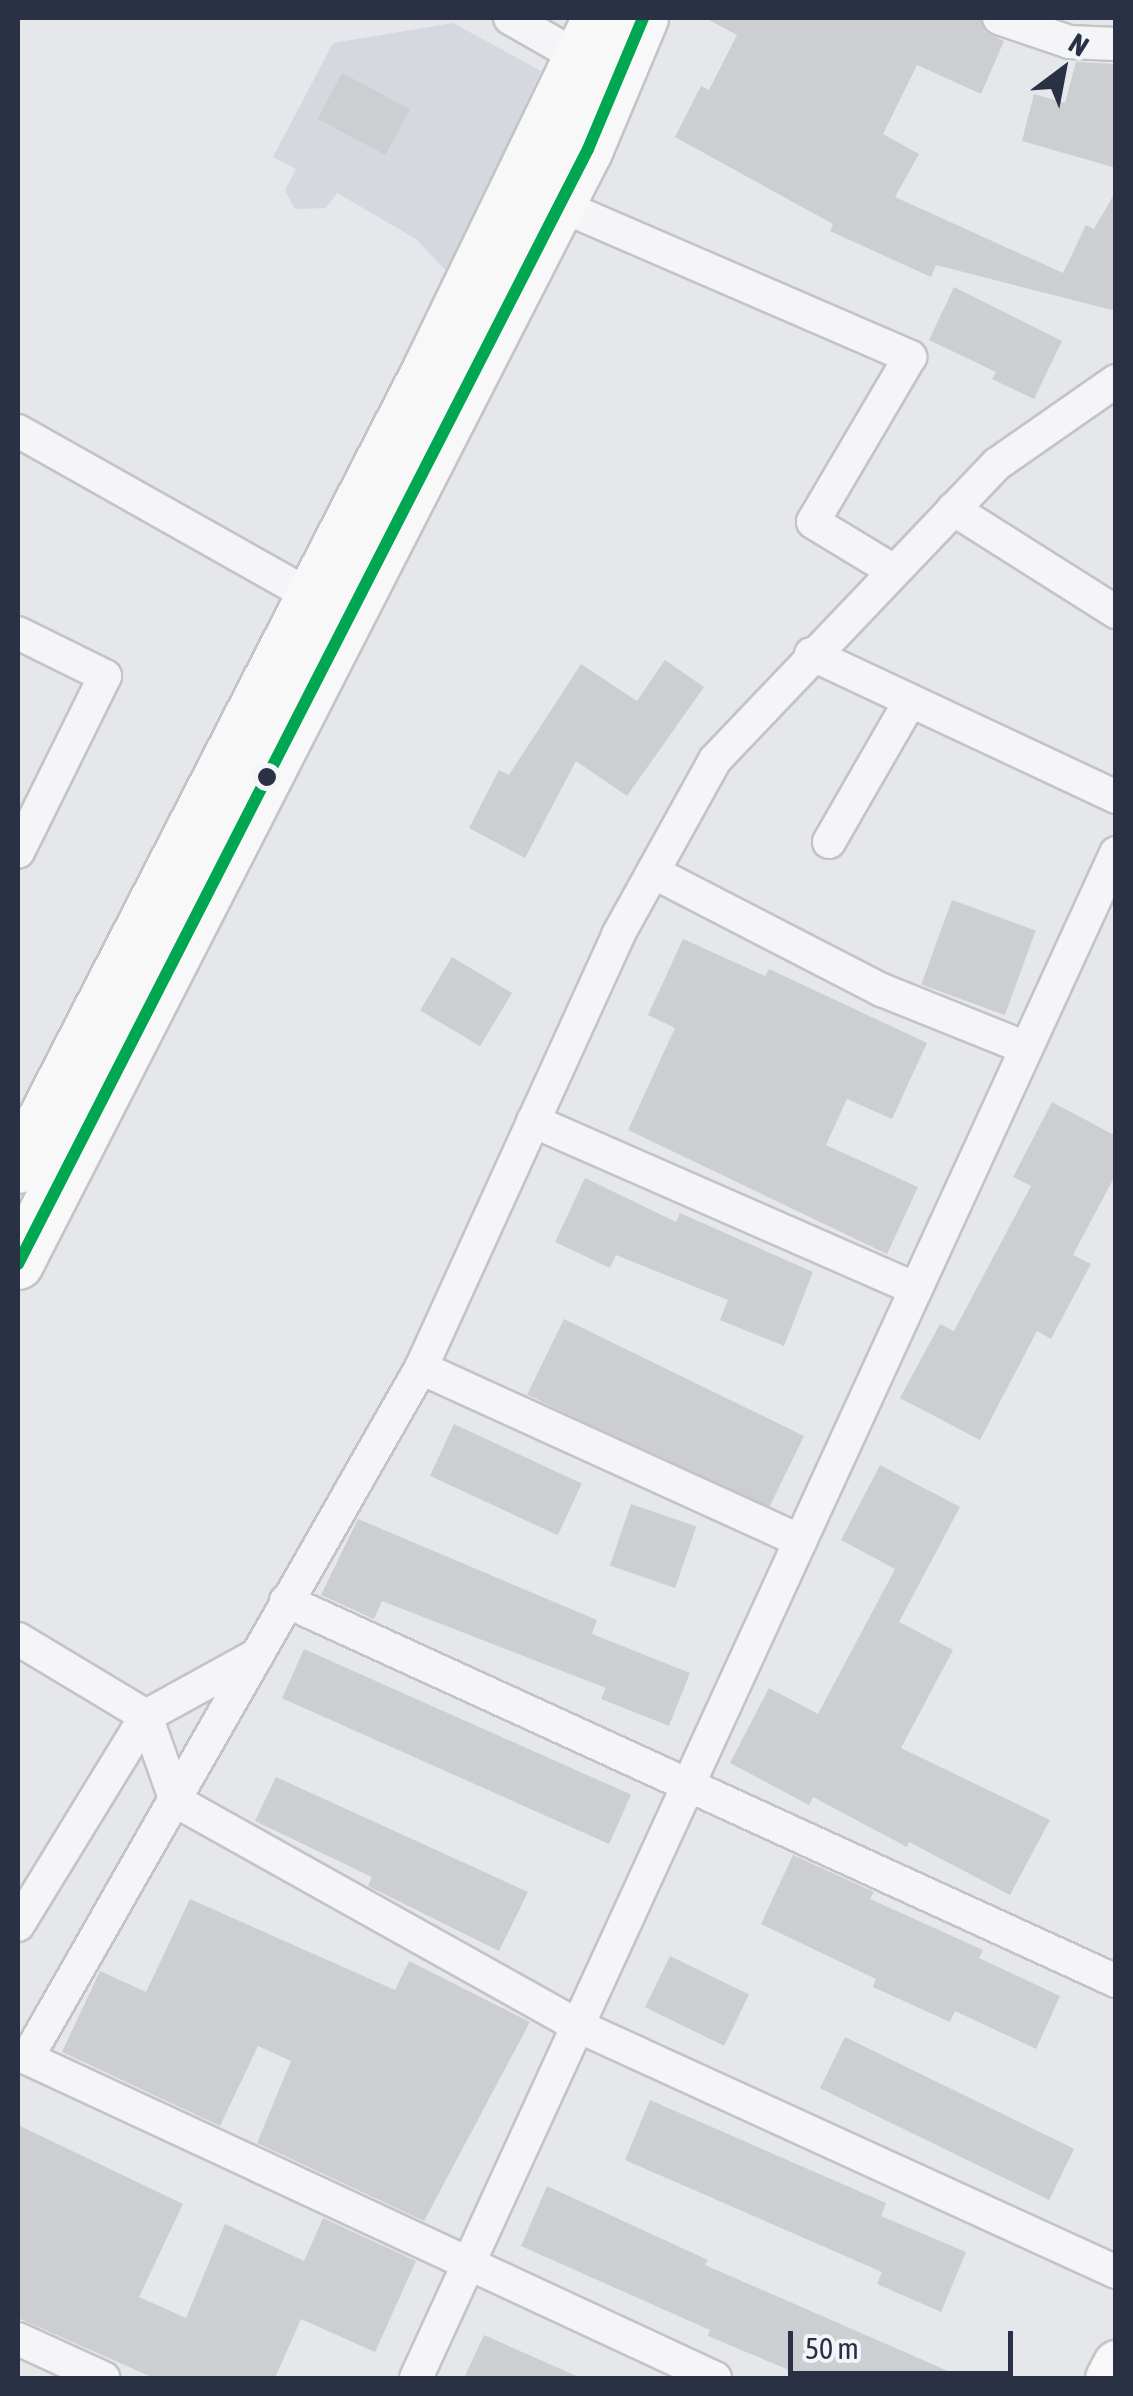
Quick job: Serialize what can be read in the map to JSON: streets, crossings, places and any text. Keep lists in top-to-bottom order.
{
  "scale_bar": "50 m",
  "north": "top right"
}
